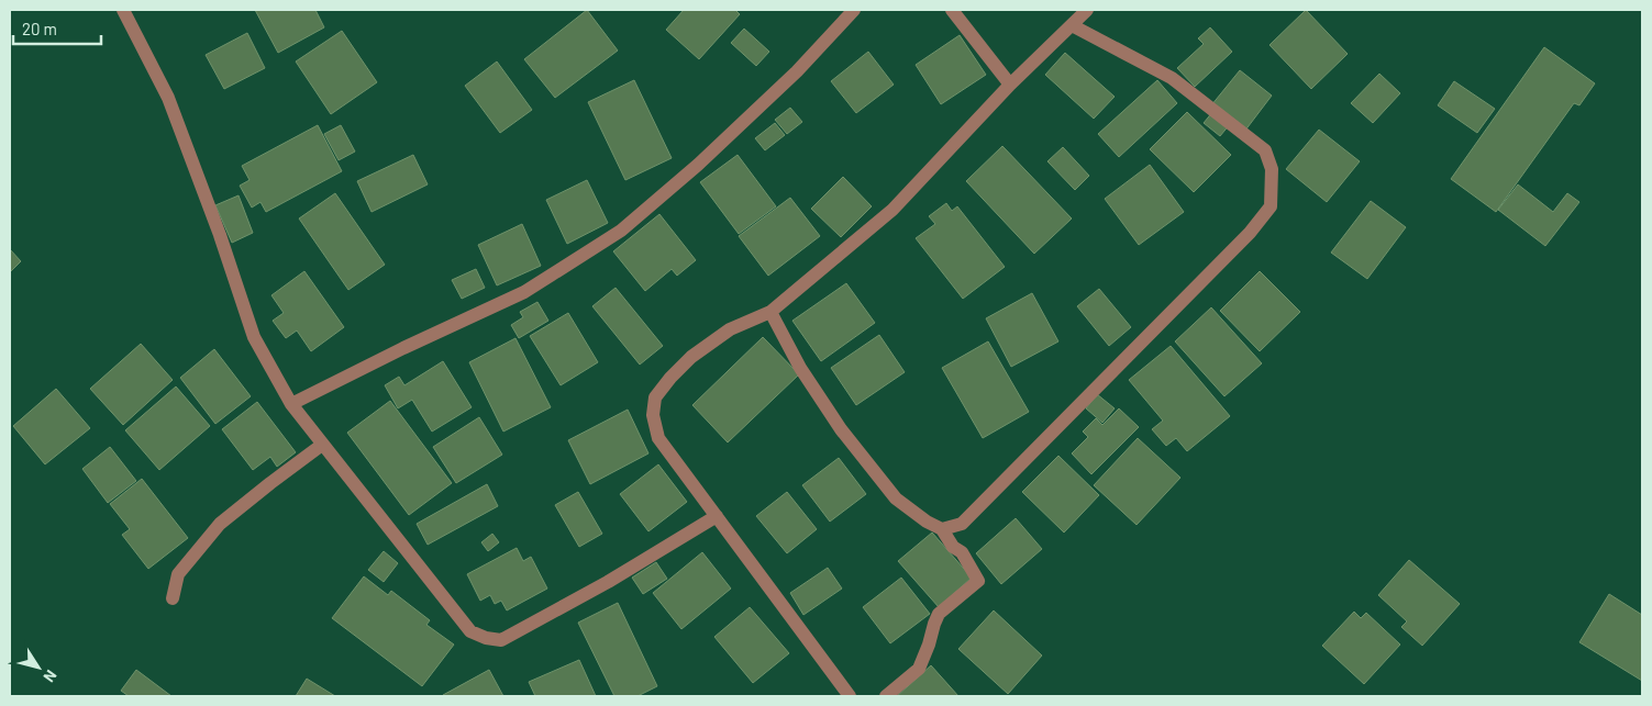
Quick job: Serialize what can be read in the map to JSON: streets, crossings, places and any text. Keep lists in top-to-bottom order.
{
  "scale_bar": "20 m",
  "north": "bottom right"
}
